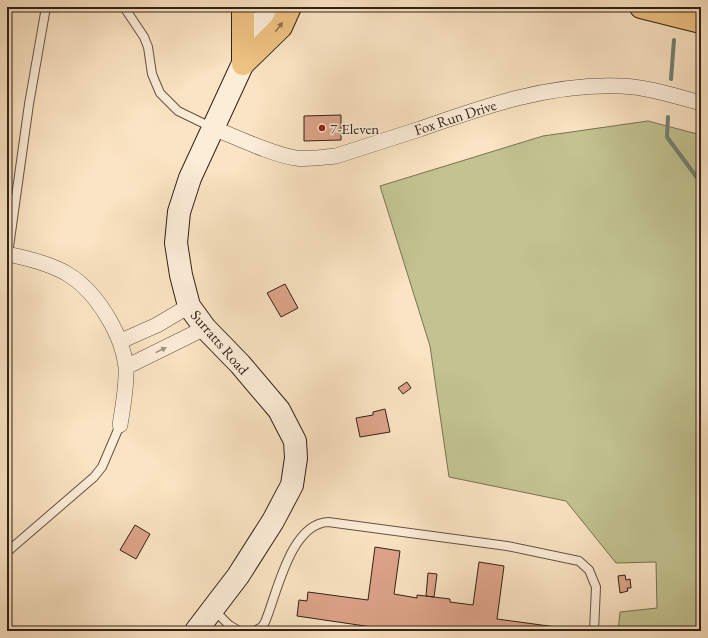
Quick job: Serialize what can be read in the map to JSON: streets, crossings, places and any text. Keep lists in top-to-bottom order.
{
  "streets": {
    "street": ["Fox Run Drive", "Surratts Road"]
  },
  "crossings": [
    ["Fox Run Drive", "Surratts Road"]
  ],
  "places": ["7-Eleven"]
}
